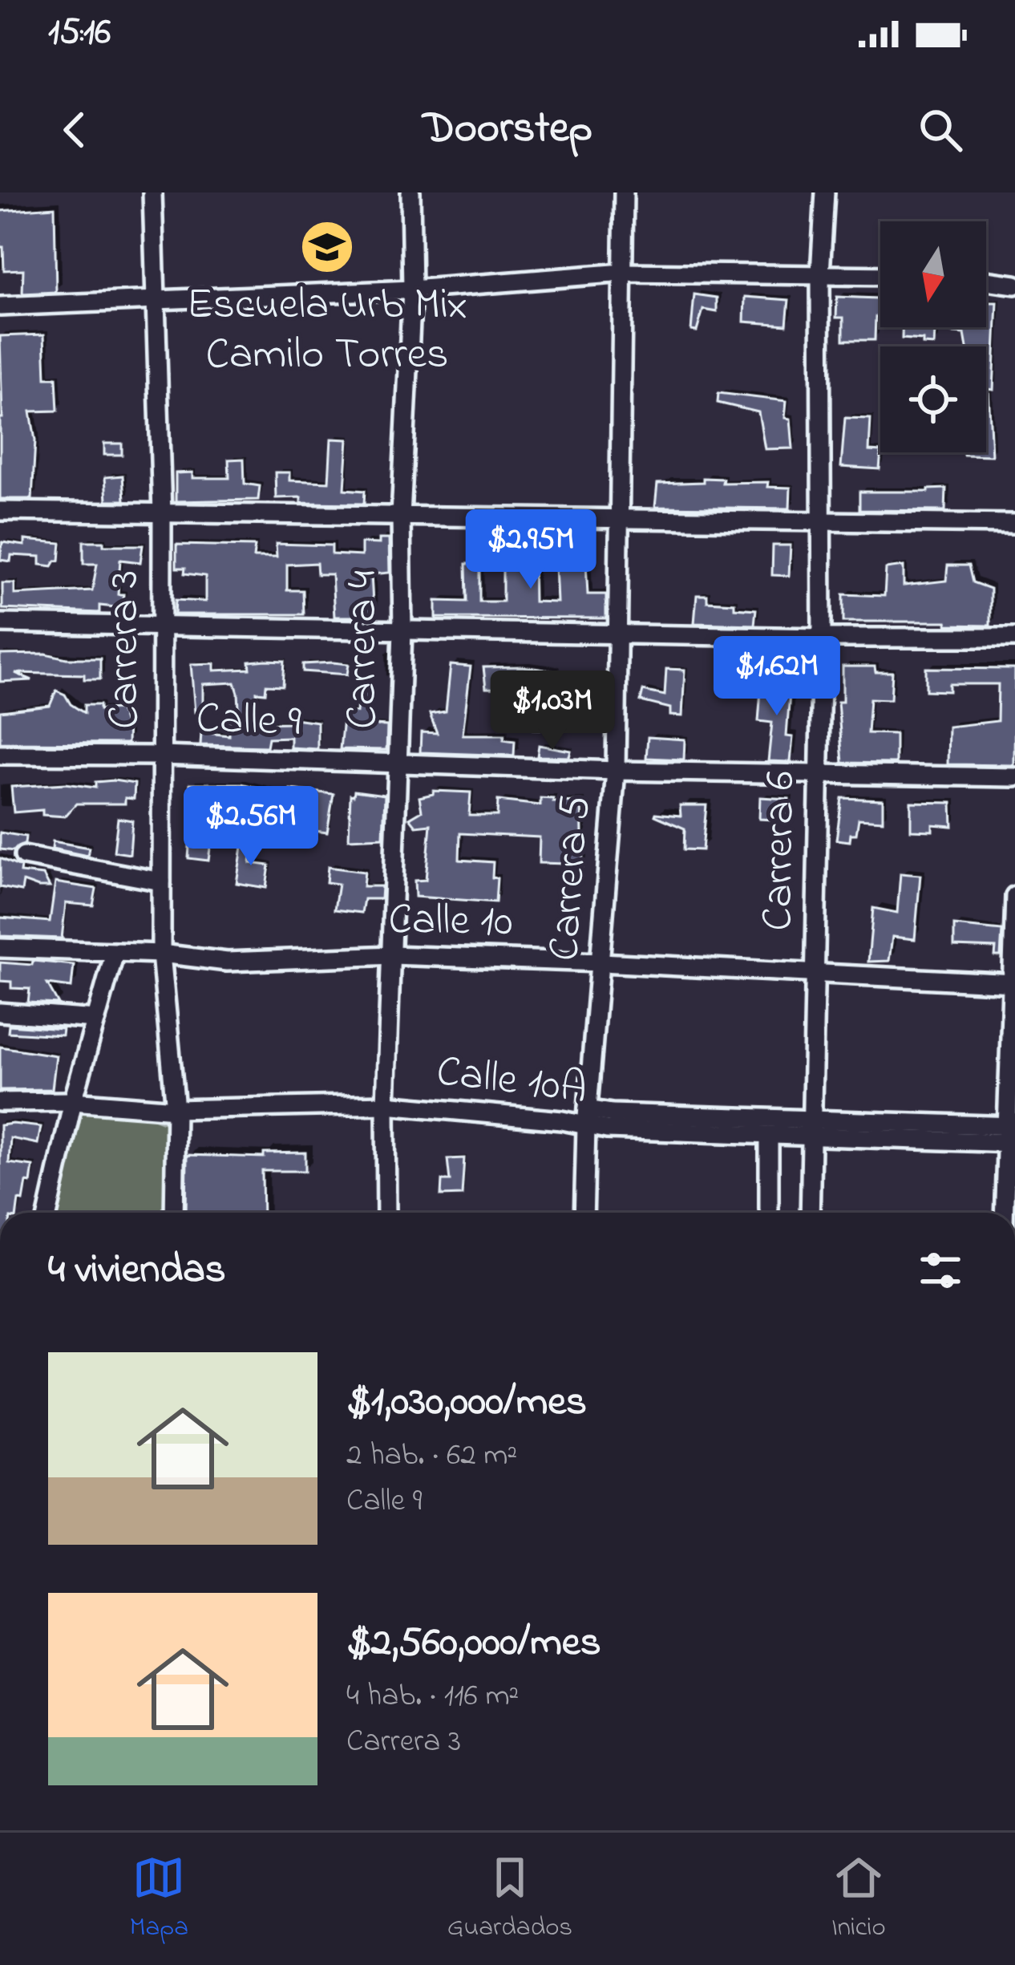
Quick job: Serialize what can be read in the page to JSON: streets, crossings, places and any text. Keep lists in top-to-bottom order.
{
  "streets": {
    "street": [
      "Carrera 3",
      "Carrera 4",
      "Calle 9",
      "Carrera 6",
      "Carrera 5",
      "Calle 10",
      "Calle 10A"
    ]
  },
  "crossings": [
    ["Carrera 3", "Calle 9"],
    ["Carrera 3", "Calle 10"],
    ["Carrera 3", "Calle 10A"],
    ["Carrera 4", "Calle 9"],
    ["Carrera 4", "Calle 10"],
    ["Carrera 4", "Calle 10A"],
    ["Calle 9", "Carrera 6"],
    ["Calle 9", "Carrera 5"],
    ["Carrera 6", "Calle 10"],
    ["Carrera 6", "Calle 10A"],
    ["Carrera 5", "Calle 10"],
    ["Carrera 5", "Calle 10A"]
  ],
  "places": {
    "school or university": ["Escuela Urb Mix Camilo Torres"]
  },
  "north": "bottom",
  "page": {
    "status": "15:16",
    "header": "Doorstep",
    "price": [
      "$2.95M",
      "$1.62M",
      "$1.03M",
      "$2.56M"
    ],
    "heading": "4 viviendas",
    "list": [
      {
        "name": "$1,030,000/mes",
        "note": "2 hab. · 62 m² · Calle 9"
      },
      {
        "name": "$2,560,000/mes",
        "note": "4 hab. · 116 m² · Carrera 3"
      }
    ],
    "tabs": ["Mapa", "Guardados", "Inicio"]
  }
}
